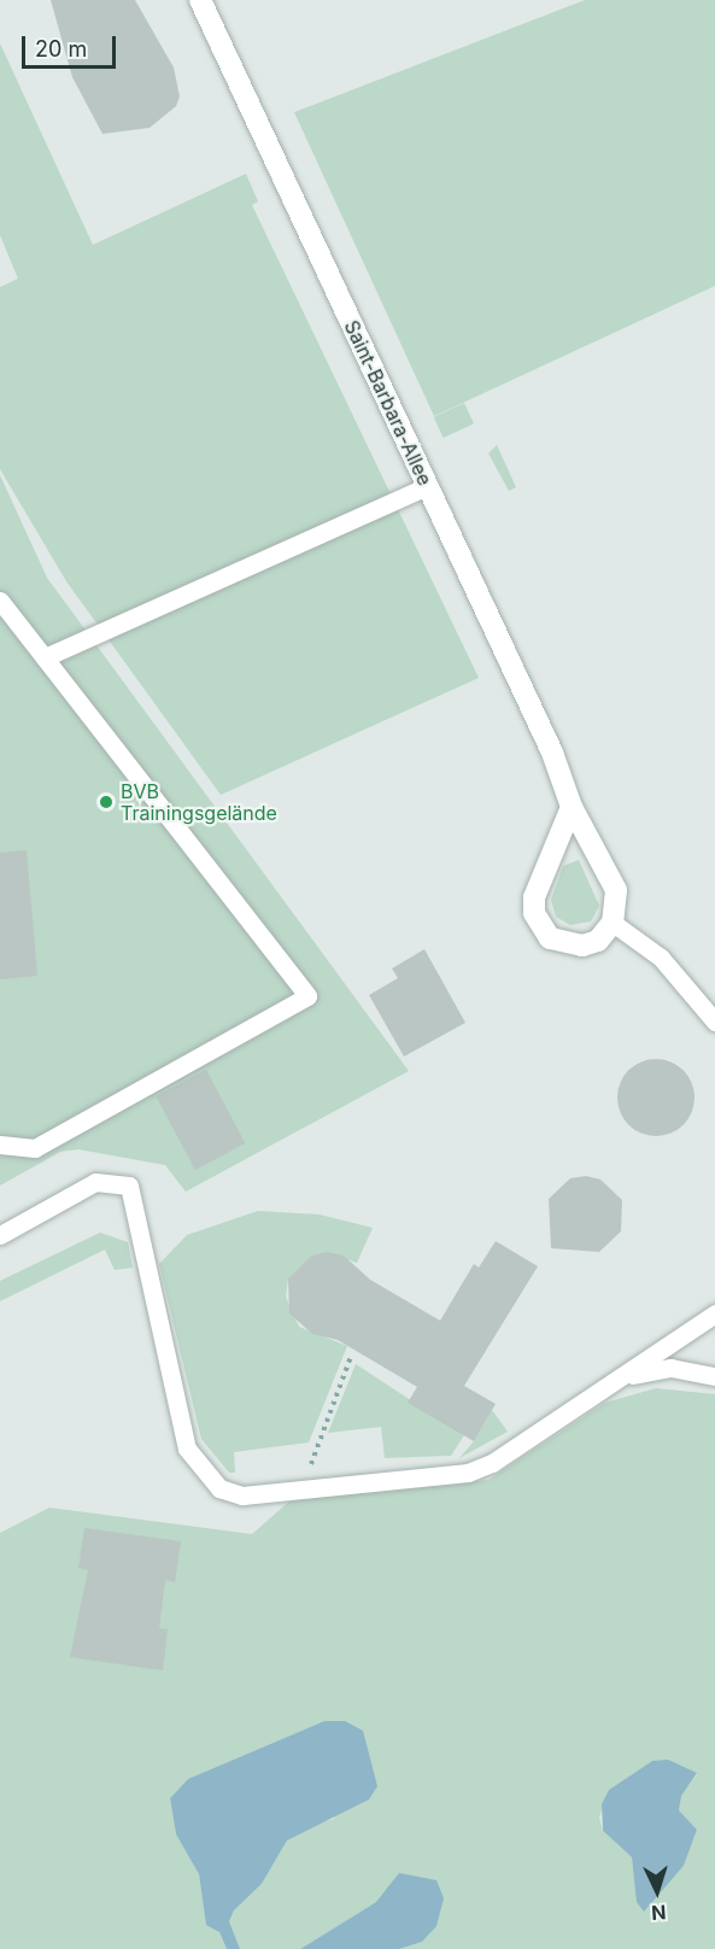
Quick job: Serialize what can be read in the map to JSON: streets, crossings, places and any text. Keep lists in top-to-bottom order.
{
  "streets": {
    "street": ["Saint-Barbara-Allee"]
  },
  "places": ["BVB Trainingsgelände"],
  "scale_bar": "20 m",
  "north": "bottom"
}
